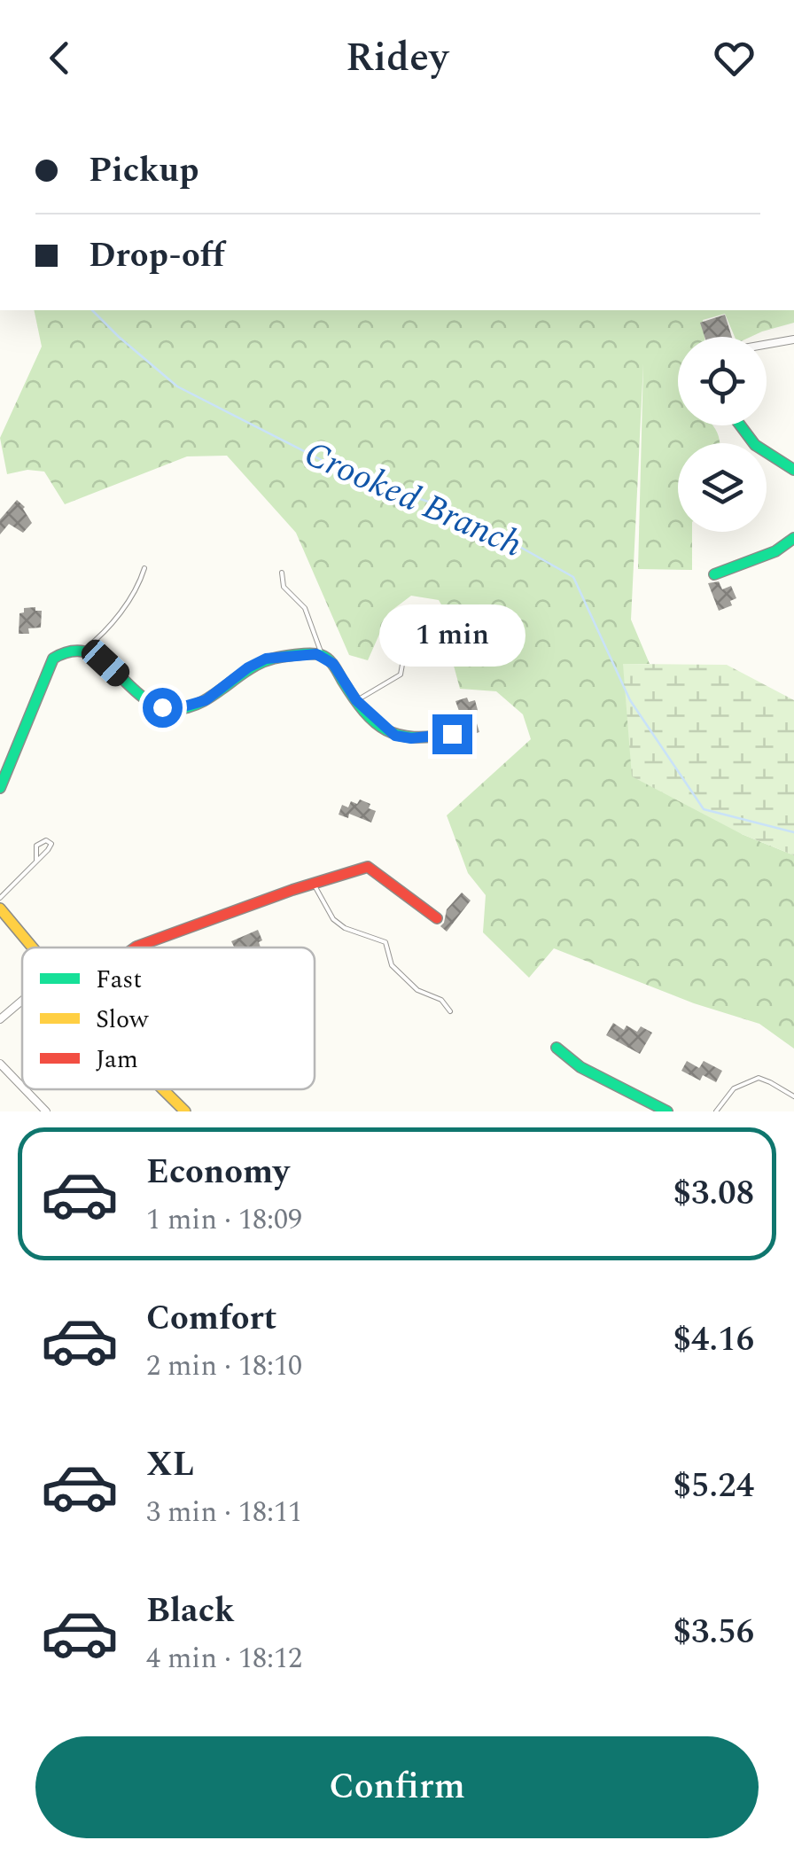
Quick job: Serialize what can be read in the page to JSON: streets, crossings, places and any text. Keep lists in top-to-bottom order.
{
  "water": ["Crooked Branch"],
  "legend": ["Fast", "Slow", "Jam"],
  "page": {
    "header": "Ridey",
    "banner": ["Pickup", "Drop-off"],
    "bubble": "1 min",
    "list": [
      {
        "name": "Economy",
        "note": "1 min · 18:09",
        "value": "$3.08"
      },
      {
        "name": "Comfort",
        "note": "2 min · 18:10",
        "value": "$4.16"
      },
      {
        "name": "XL",
        "note": "3 min · 18:11",
        "value": "$5.24"
      },
      {
        "name": "Black",
        "note": "4 min · 18:12",
        "value": "$3.56"
      }
    ],
    "buttons": "Confirm"
  }
}
